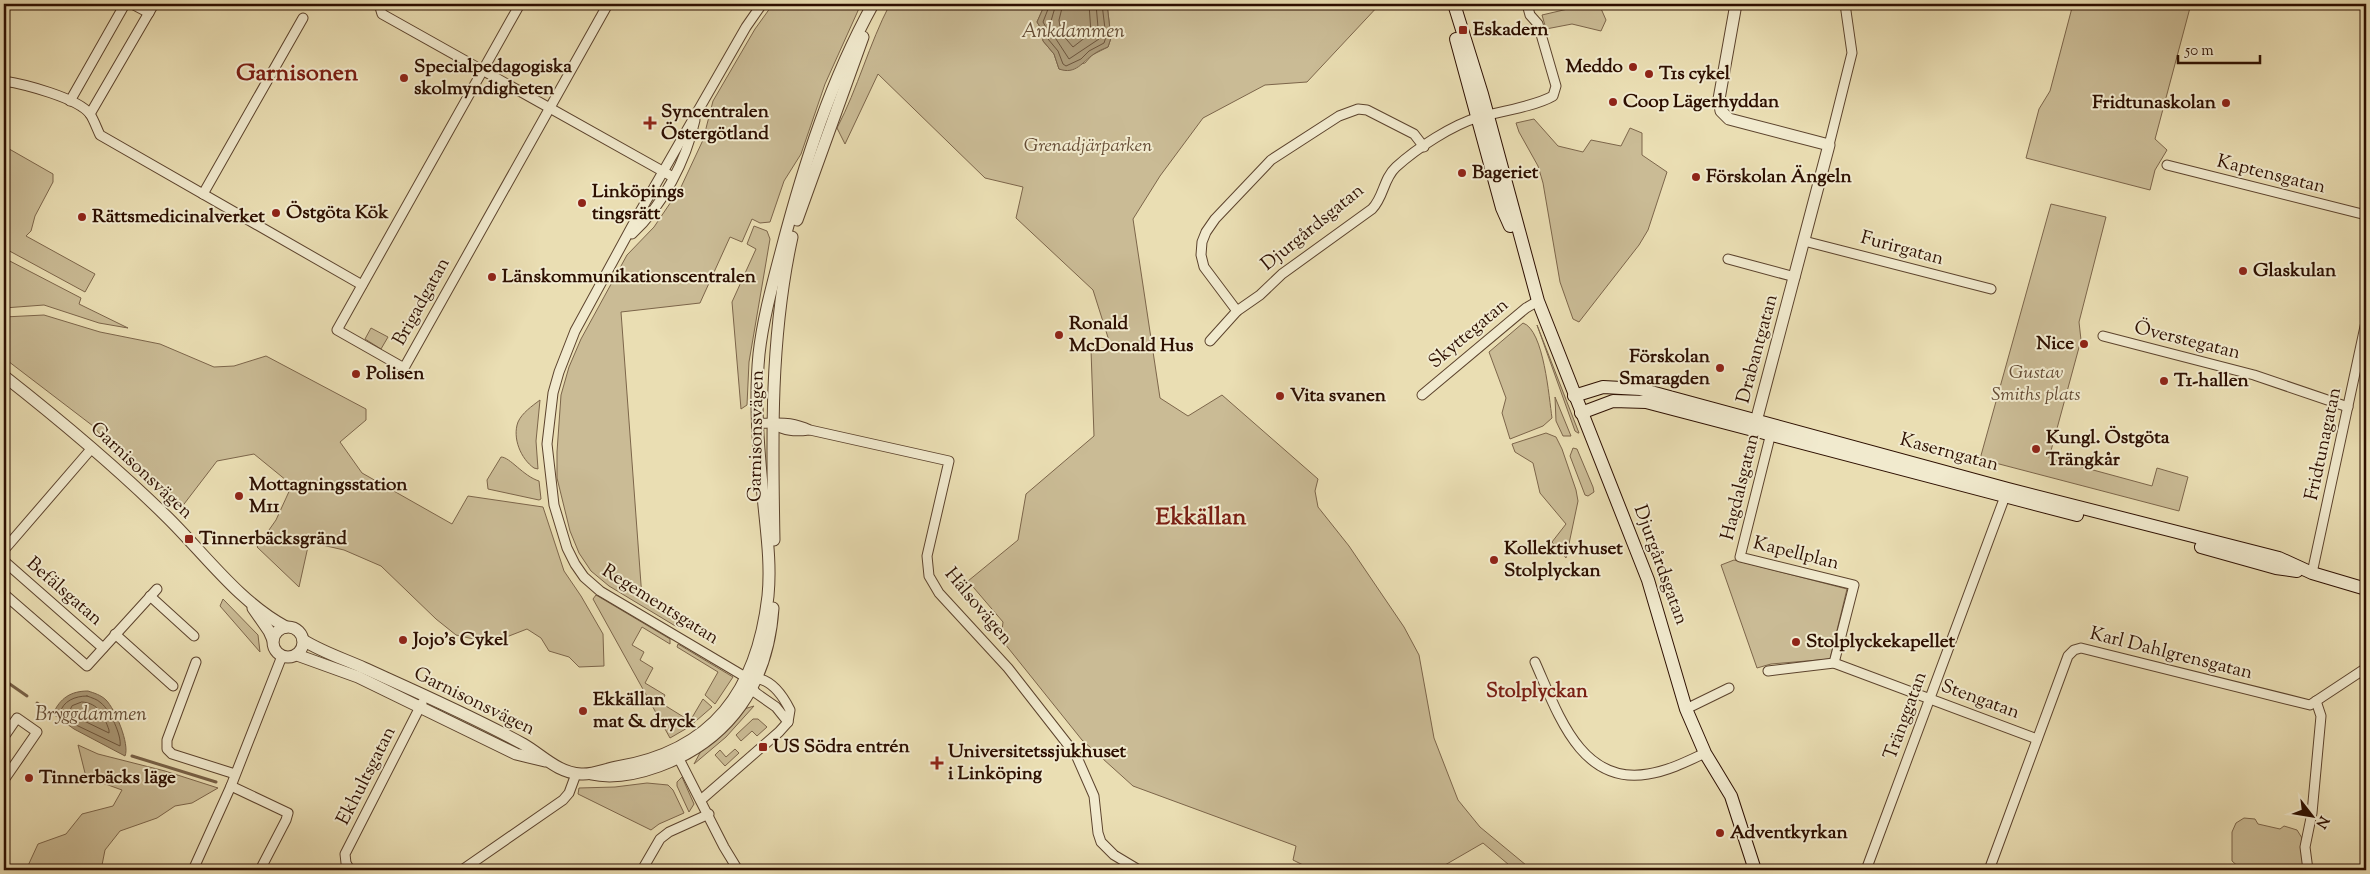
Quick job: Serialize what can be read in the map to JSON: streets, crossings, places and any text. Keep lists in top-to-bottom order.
{
  "streets": {
    "main road": ["Djurgårdsgatan", "Kaserngatan"],
    "street": [
      "Kaptensgatan",
      "Furirgatan",
      "Brigadgatan",
      "Skyttegatan",
      "Överstegatan",
      "Drabantgatan",
      "Garnisonsvägen",
      "Fridtunagatan",
      "Hagdalsgatan",
      "Kapellplan",
      "Befälsgatan",
      "Regementsgatan",
      "Hälsovägen",
      "Karl Dahlgrensgatan",
      "Stengatan",
      "Tränggatan",
      "Ekhultsgatan"
    ]
  },
  "crossings": [
    ["Djurgårdsgatan", "Skyttegatan"],
    ["Djurgårdsgatan", "Kaserngatan"],
    ["Furirgatan", "Drabantgatan"],
    ["Överstegatan", "Fridtunagatan"],
    ["Drabantgatan", "Kaserngatan"],
    ["Garnisonsvägen", "Regementsgatan"],
    ["Garnisonsvägen", "Hälsovägen"],
    ["Garnisonsvägen", "Ekhultsgatan"],
    ["Fridtunagatan", "Kaserngatan"],
    ["Kaserngatan", "Hagdalsgatan"],
    ["Kaserngatan", "Tränggatan"],
    ["Hagdalsgatan", "Kapellplan"],
    ["Kapellplan", "Stengatan"],
    ["Karl Dahlgrensgatan", "Stengatan"],
    ["Stengatan", "Tränggatan"]
  ],
  "districts": ["Garnisonen", "Ekkällan", "Stolplyckan"],
  "water": ["Ankdammen", "Bryggdammen"],
  "parks": ["Grenadjärparken", "Gustav Smiths plats"],
  "places": {
    "transit": ["Eskadern", "Tinnerbäcksgränd", "US Södra entrén"],
    "other": [
      "Meddo",
      "T1s cykel",
      "Specialpedagogiska skolmyndigheten",
      "Coop Lägerhyddan",
      "Fridtunaskolan",
      "Bageriet",
      "Förskolan Ängeln",
      "Linköpings tingsrätt",
      "Östgöta Kök",
      "Rättsmedicinalverket",
      "Glaskulan",
      "Länskommunikationscentralen",
      "Ronald McDonald Hus",
      "Nice",
      "Förskolan Smaragden",
      "Polisen",
      "T1-hallen",
      "Vita svanen",
      "Kungl. Östgöta Trängkår",
      "Mottagningsstation M11",
      "Kollektivhuset Stolplyckan",
      "Jojo’s Cykel",
      "Stolplyckekapellet",
      "Ekkällan mat & dryck",
      "Tinnerbäcks läge",
      "Adventkyrkan"
    ],
    "health": ["Syncentralen Östergötland", "Universitetssjukhuset i Linköping"]
  },
  "scale_bar": "50 m",
  "north": "bottom right"
}
